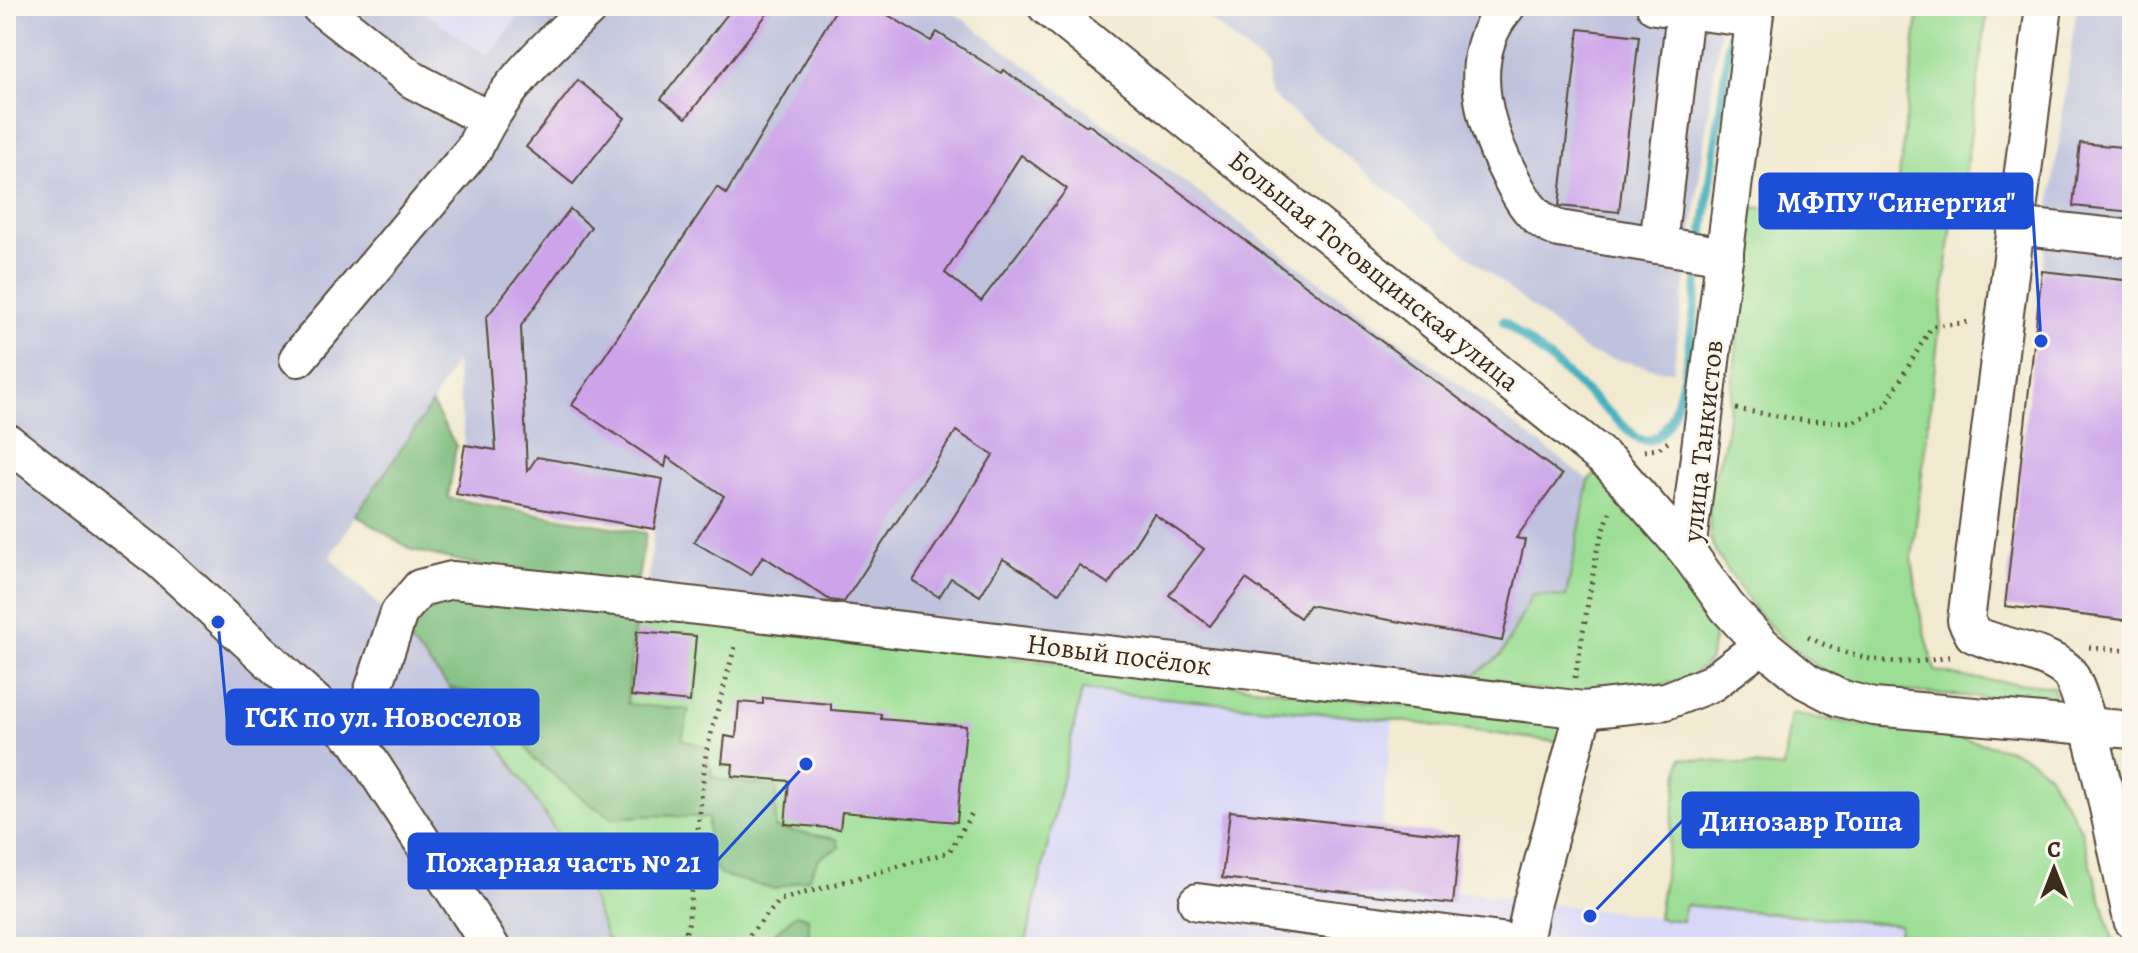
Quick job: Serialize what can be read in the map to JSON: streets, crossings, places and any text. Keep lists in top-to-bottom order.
{
  "streets": {
    "street": ["Большая Тоговщинская улица", "улица Танкистов", "Новый посёлок"]
  },
  "crossings": [
    ["Большая Тоговщинская улица", "улица Танкистов"],
    ["улица Танкистов", "Новый посёлок"]
  ],
  "places": [
    "МФПУ \"Синергия\"",
    "ГСК по ул. Новоселов",
    "Пожарная часть № 21",
    "Динозавр Гоша"
  ],
  "north": "top"
}
